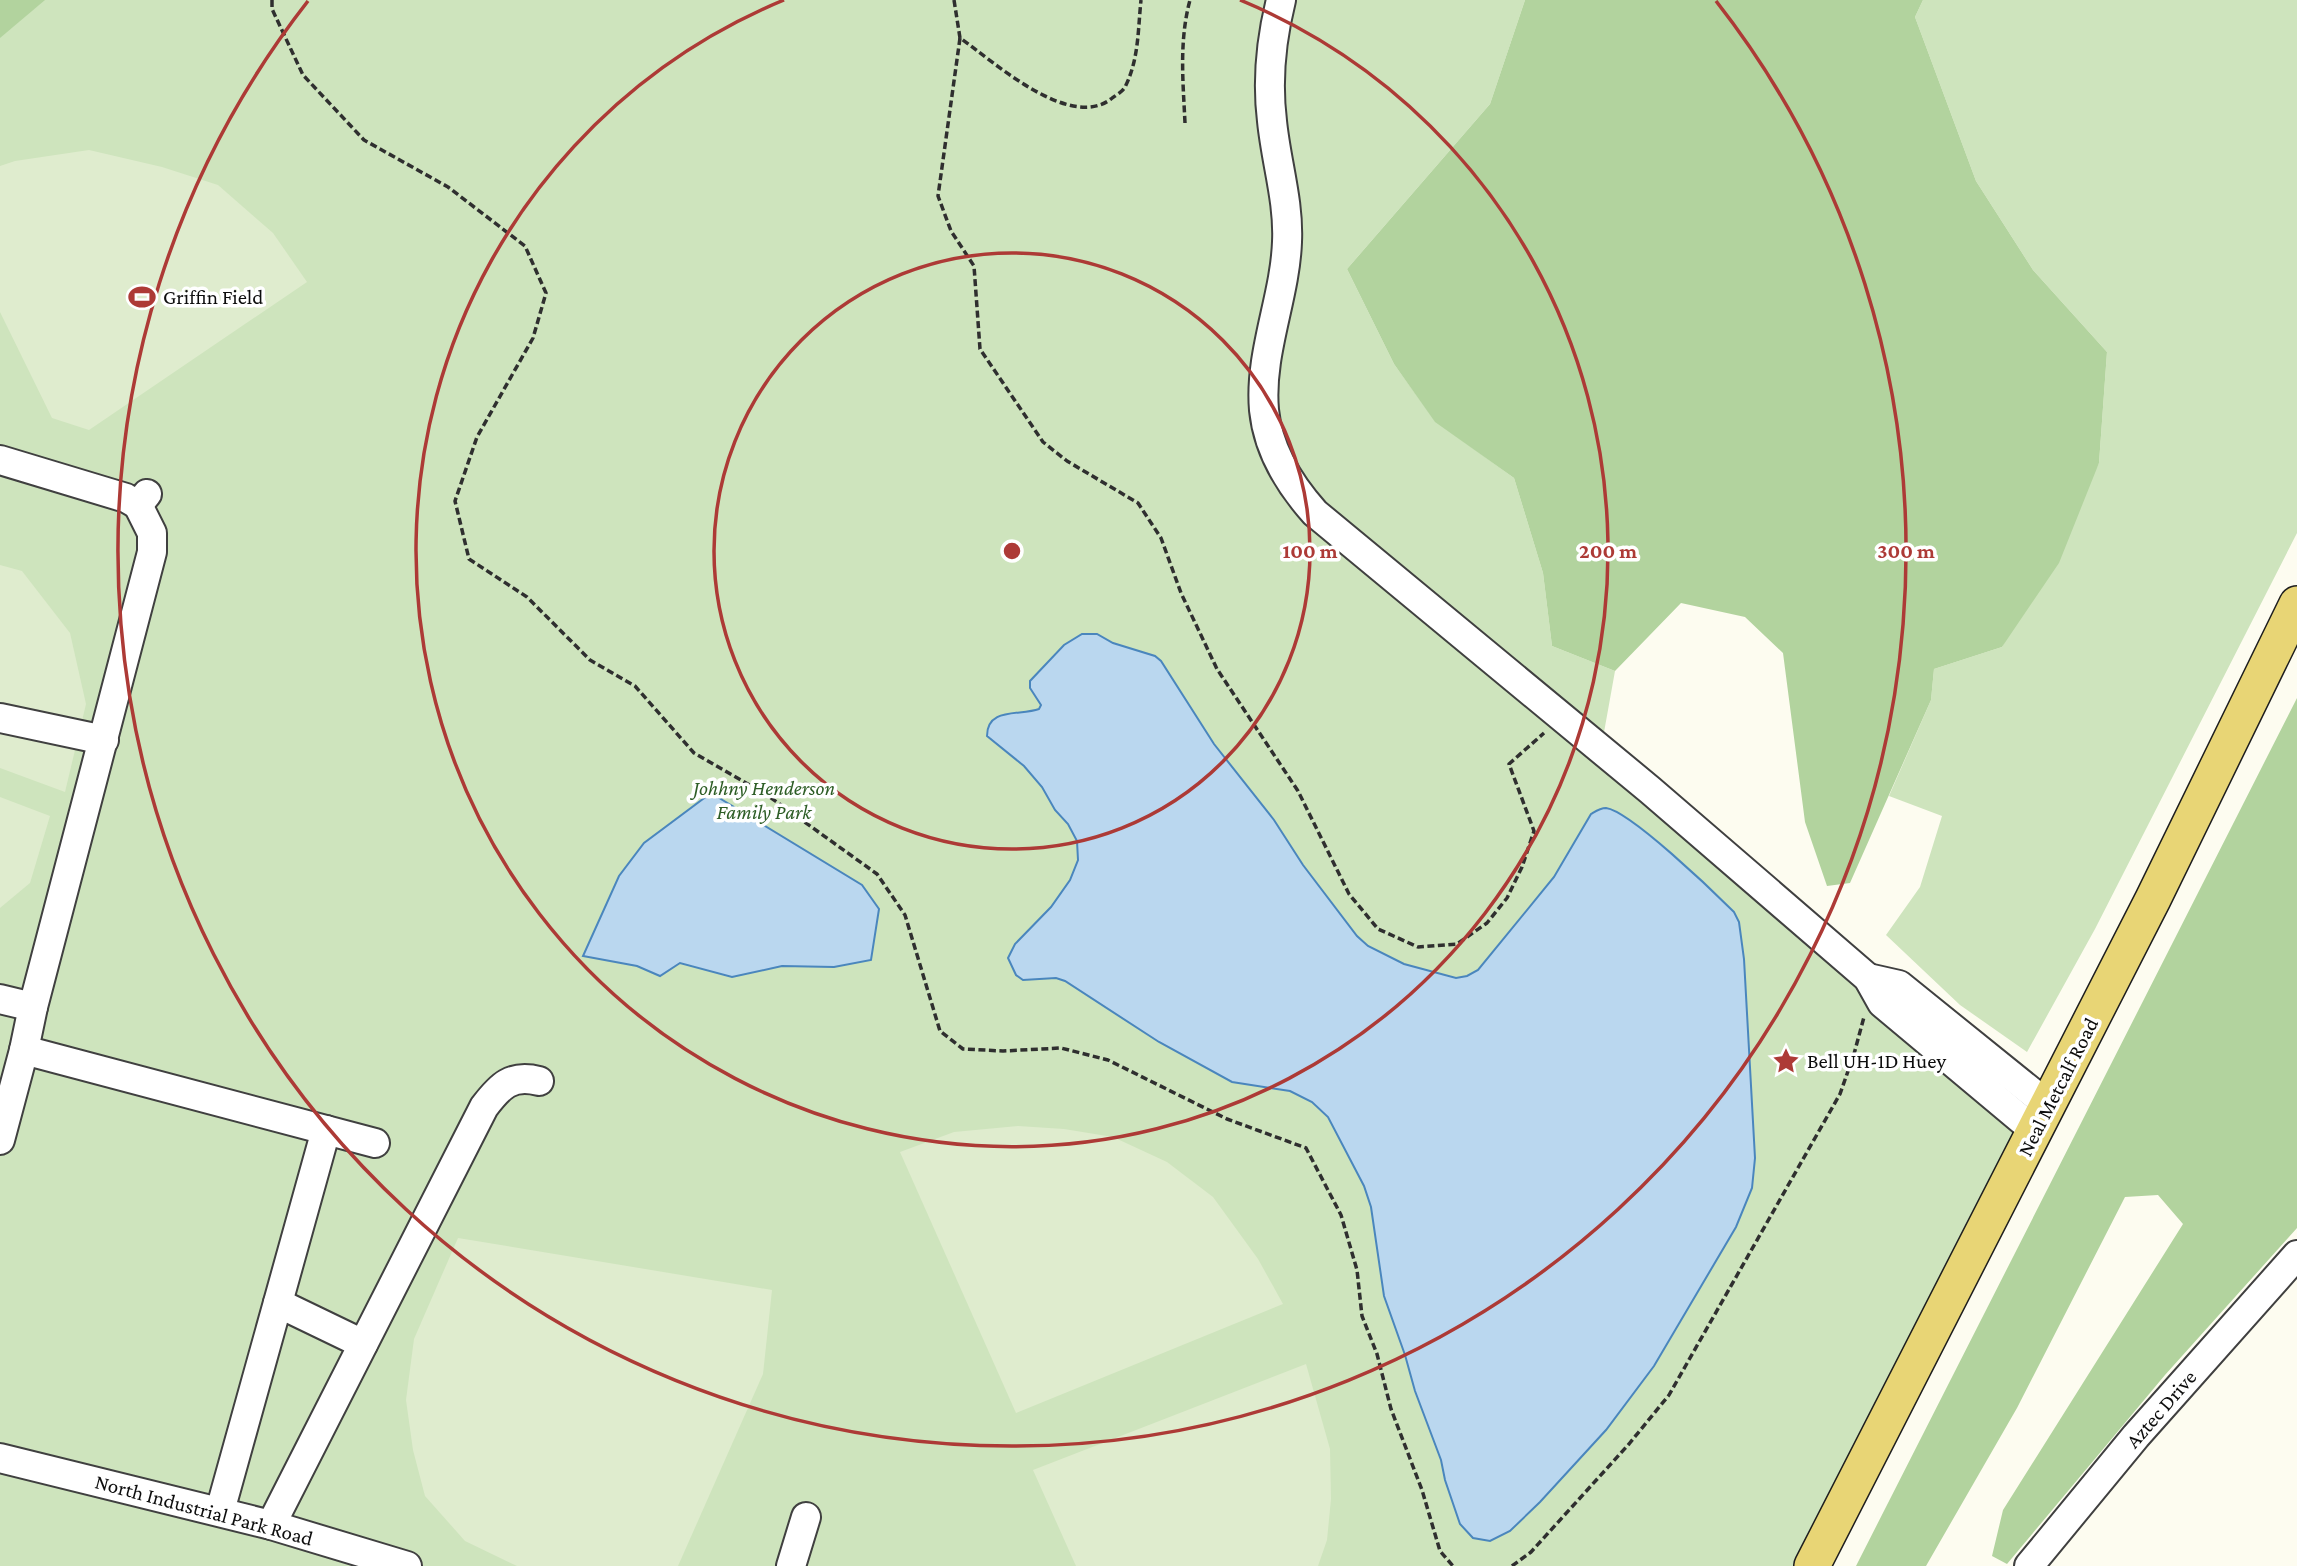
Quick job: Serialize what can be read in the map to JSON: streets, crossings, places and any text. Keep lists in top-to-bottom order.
{
  "streets": {
    "main road": ["Neal Metcalf Road"],
    "street": ["Aztec Drive", "North Industrial Park Road"]
  },
  "parks": ["Johhny Henderson Family Park"],
  "places": {
    "sports": ["Griffin Field"],
    "place": ["Bell UH-1D Huey"]
  },
  "rings": ["100 m", "200 m", "300 m"]
}
